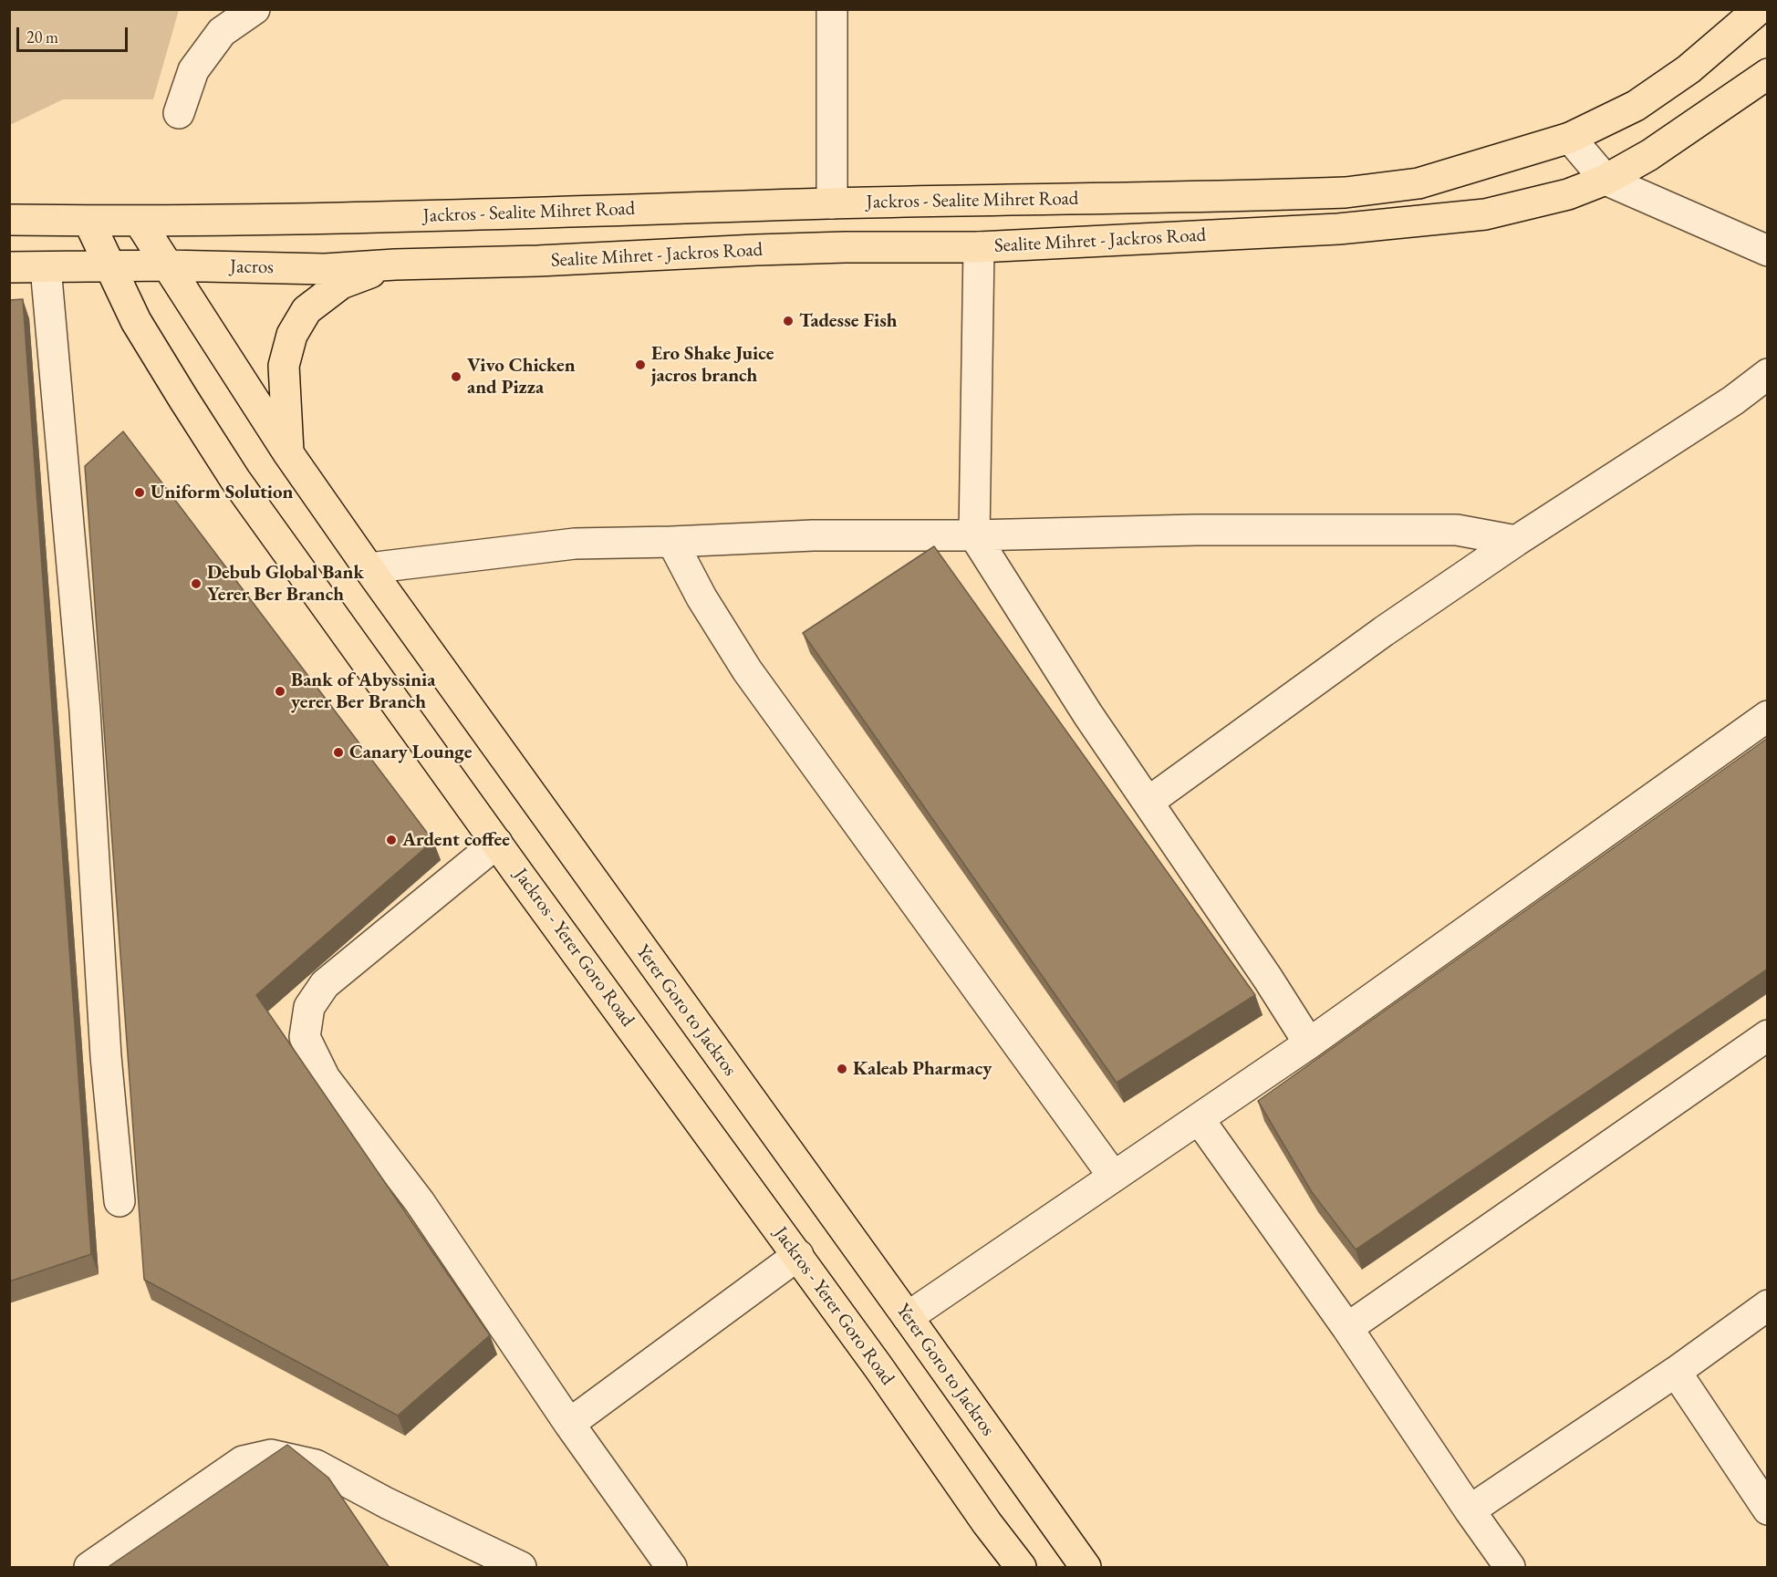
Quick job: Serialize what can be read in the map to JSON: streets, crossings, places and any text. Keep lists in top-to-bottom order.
{
  "streets": {
    "main road": [
      "Jackros - Sealite Mihret Road",
      "Sealite Mihret - Jackros Road",
      "Jacros",
      "Jackros - Yerer Goro Road",
      "Yerer Goro to Jackros"
    ]
  },
  "crossings": [
    ["Jackros - Sealite Mihret Road", "Yerer Goro to Jackros"],
    ["Sealite Mihret - Jackros Road", "Jacros"],
    ["Jacros", "Jackros - Yerer Goro Road"],
    ["Jacros", "Yerer Goro to Jackros"]
  ],
  "places": [
    "Tadesse Fish",
    "Ero Shake Juice jacros branch",
    "Vivo Chicken and Pizza",
    "Uniform Solution",
    "Debub Global Bank Yerer Ber Branch",
    "Bank of Abyssinia yerer Ber Branch",
    "Canary Lounge",
    "Ardent coffee",
    "Kaleab Pharmacy"
  ],
  "scale_bar": "20 m"
}
